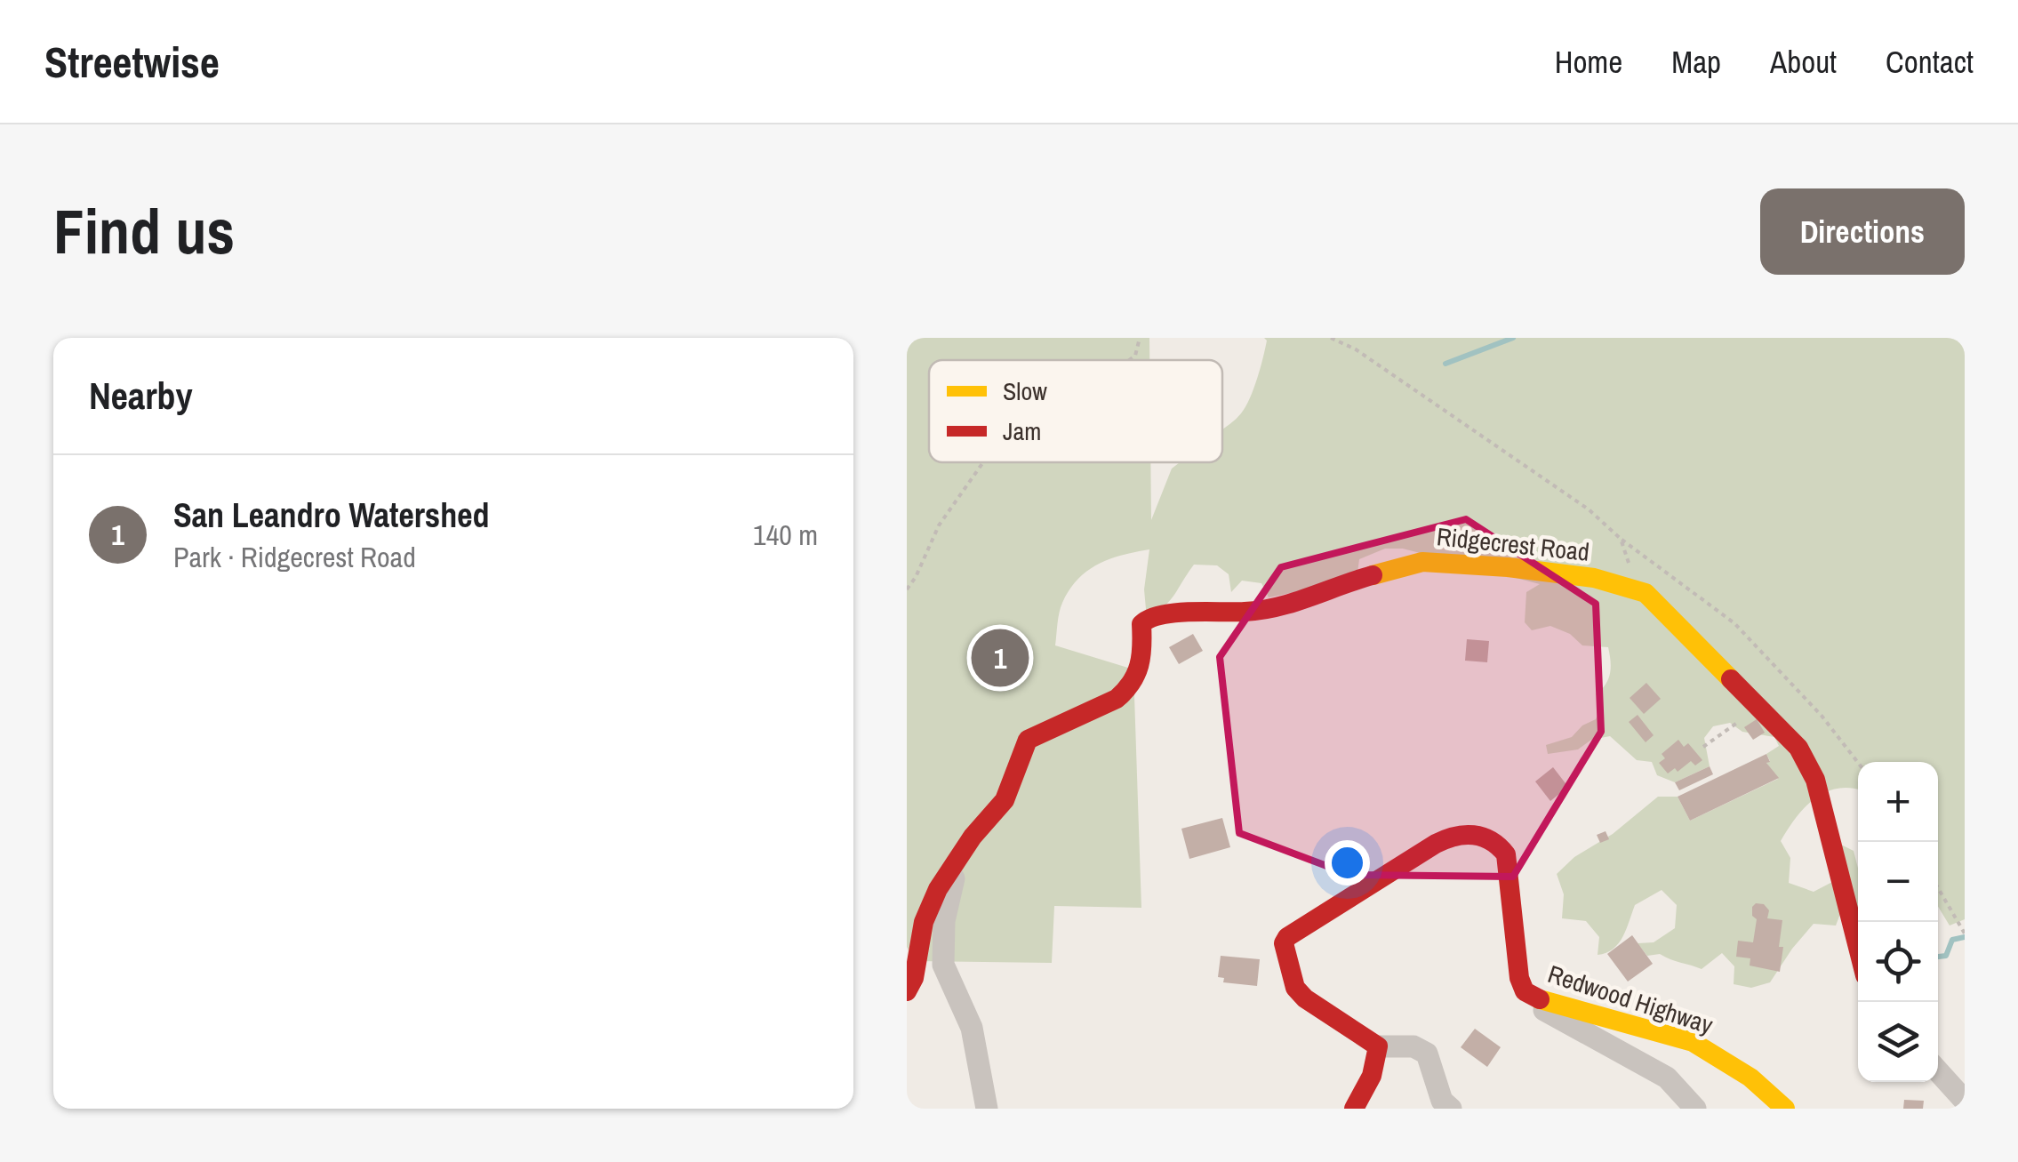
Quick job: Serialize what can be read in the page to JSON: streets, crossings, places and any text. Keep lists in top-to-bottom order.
{
  "streets": {
    "street": ["Ridgecrest Road", "Redwood Highway"]
  },
  "legend": ["Slow", "Jam"],
  "page": {
    "header": "Streetwise",
    "nav": [
      "Home",
      "Map",
      "About",
      "Contact"
    ],
    "buttons": "Directions",
    "title": "Find us",
    "heading": "Nearby",
    "list": [
      {
        "mark": "1",
        "name": "San Leandro Watershed",
        "note": "Park · Ridgecrest Road",
        "value": "140 m"
      }
    ],
    "pins": "1",
    "map_buttons": ["+", "−"]
  }
}
